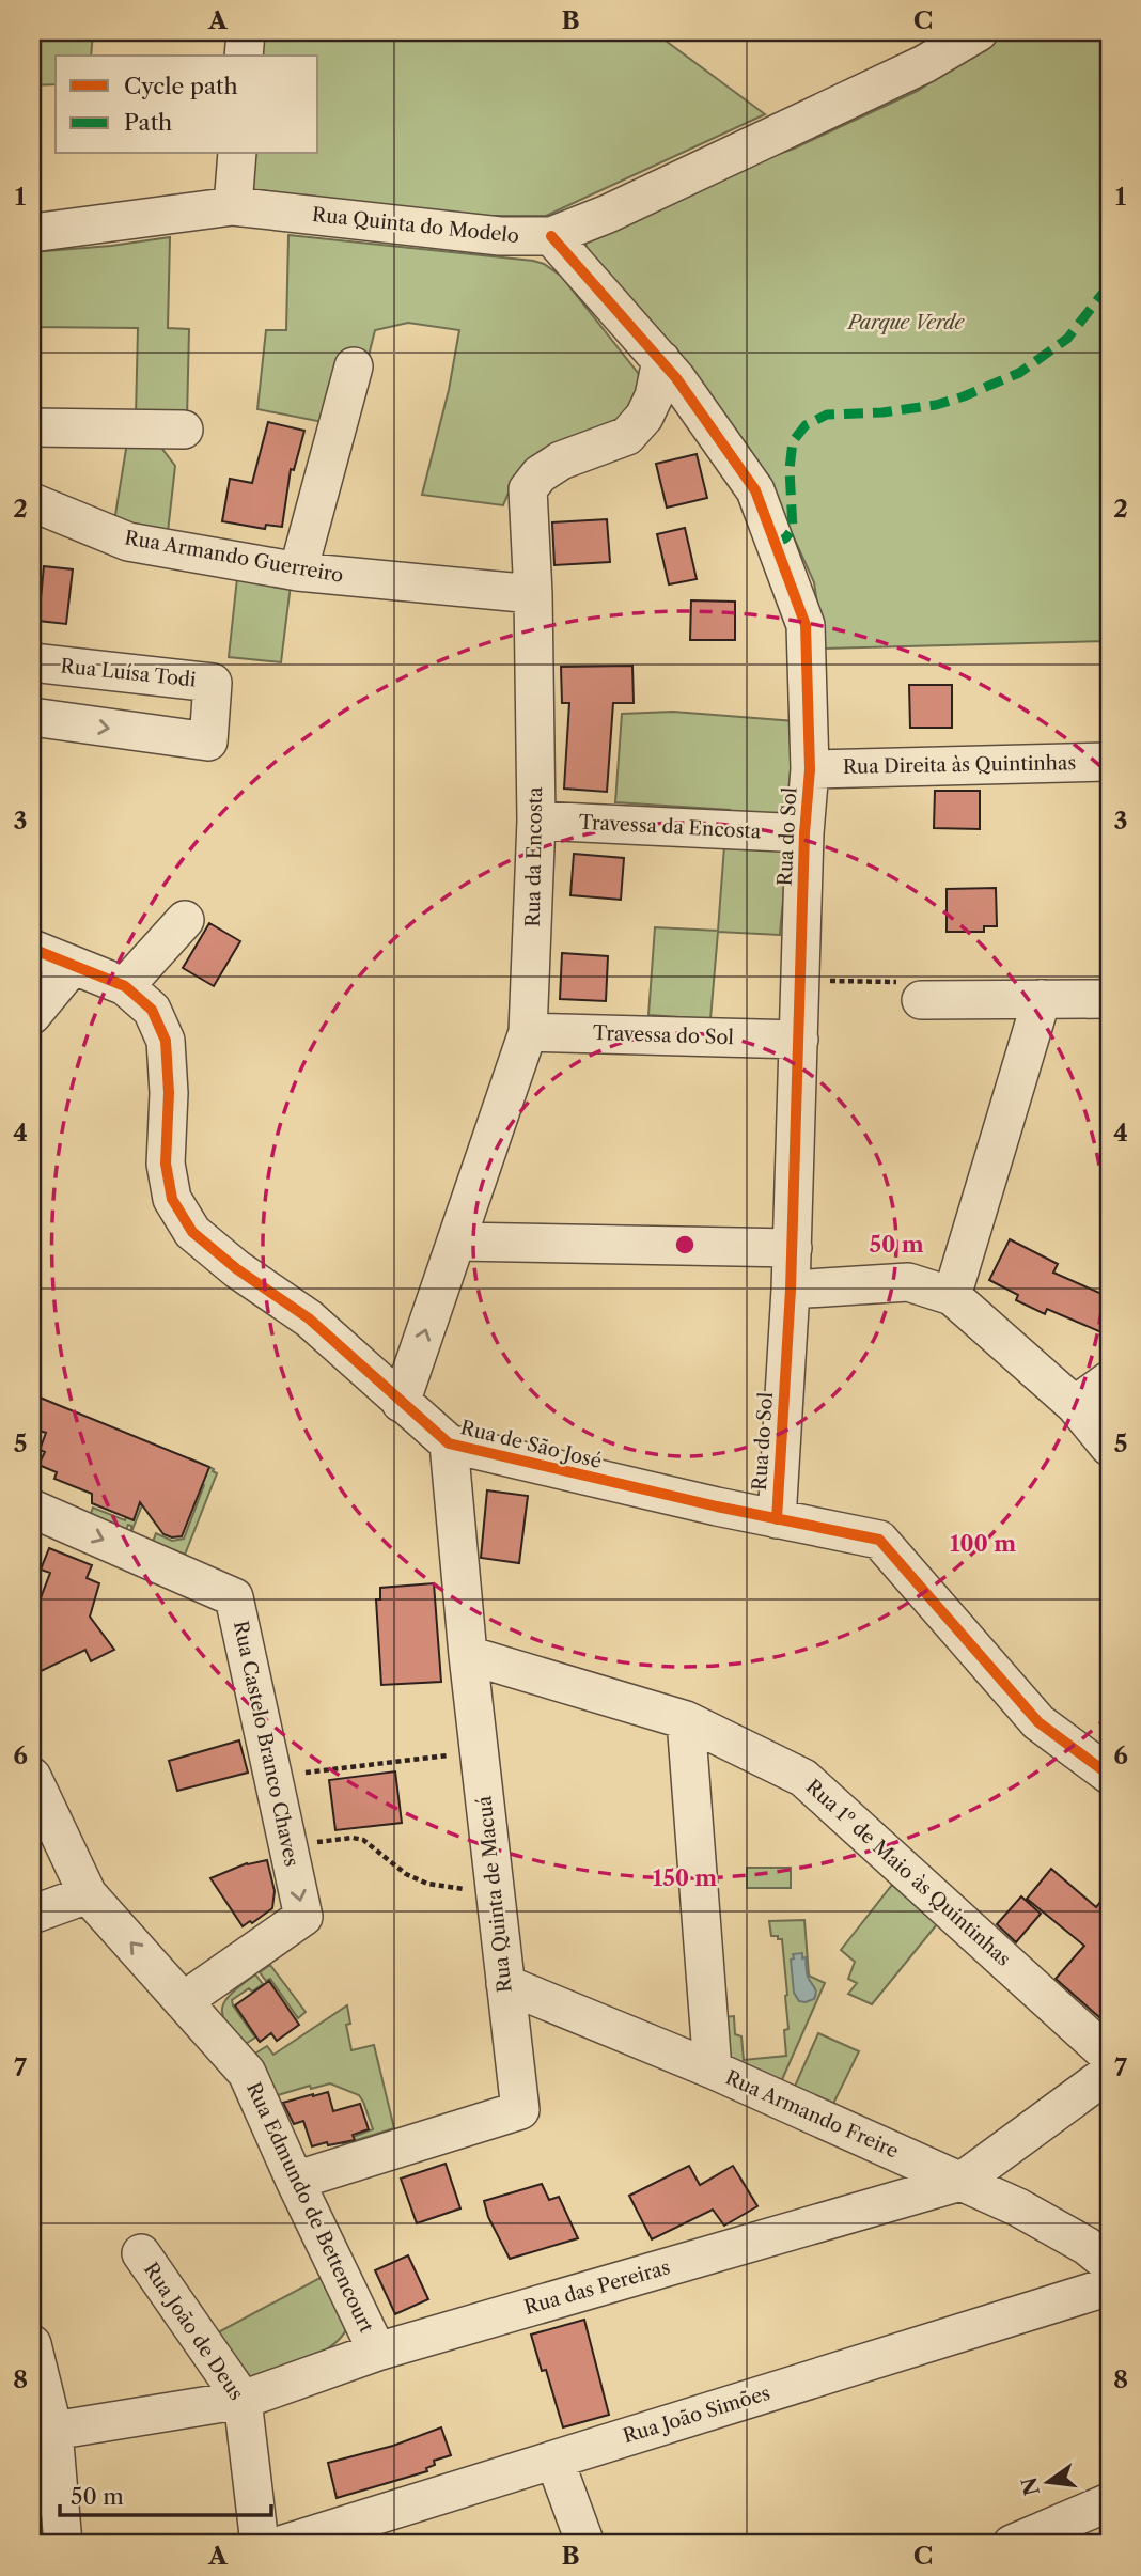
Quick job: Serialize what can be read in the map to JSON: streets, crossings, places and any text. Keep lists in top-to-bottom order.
{
  "streets": {
    "street": [
      "Rua Quinta do Modelo",
      "Rua Armando Guerreiro",
      "Rua Luísa Todi",
      "Rua Direita às Quintinhas",
      "Travessa da Encosta",
      "Rua do Sol",
      "Rua da Encosta",
      "Travessa do Sol",
      "Rua de São José",
      "Rua Castelo Branco Chaves",
      "Rua 1º de Maio às Quintinhas",
      "Rua Quinta de Macuá",
      "Rua Armando Freire",
      "Rua Edmundo de Bettencourt",
      "Rua das Pereiras",
      "Rua João de Deus",
      "Rua João Simões"
    ]
  },
  "crossings": [
    ["Rua Quinta do Modelo", "Rua do Sol"],
    ["Rua Armando Guerreiro", "Rua da Encosta"],
    ["Rua Direita às Quintinhas", "Rua do Sol"],
    ["Travessa da Encosta", "Rua do Sol"],
    ["Travessa da Encosta", "Rua da Encosta"],
    ["Rua do Sol", "Rua da Encosta"],
    ["Rua do Sol", "Travessa do Sol"],
    ["Rua do Sol", "Rua de São José"],
    ["Rua da Encosta", "Travessa do Sol"],
    ["Rua da Encosta", "Rua de São José"],
    ["Rua de São José", "Rua Quinta de Macuá"],
    ["Rua Castelo Branco Chaves", "Rua Edmundo de Bettencourt"],
    ["Rua 1º de Maio às Quintinhas", "Rua Quinta de Macuá"],
    ["Rua Quinta de Macuá", "Rua Armando Freire"],
    ["Rua Quinta de Macuá", "Rua Edmundo de Bettencourt"],
    ["Rua Armando Freire", "Rua das Pereiras"],
    ["Rua Edmundo de Bettencourt", "Rua das Pereiras"],
    ["Rua das Pereiras", "Rua João de Deus"]
  ],
  "parks": ["Parque Verde"],
  "legend": ["Cycle path", "Path"],
  "scale_bar": "50 m",
  "north": "left",
  "grid": {
    "columns": ["A", "B", "C"],
    "rows": [
      "1",
      "2",
      "3",
      "4",
      "5",
      "6",
      "7",
      "8"
    ]
  },
  "rings": ["50 m", "100 m", "150 m"]
}
